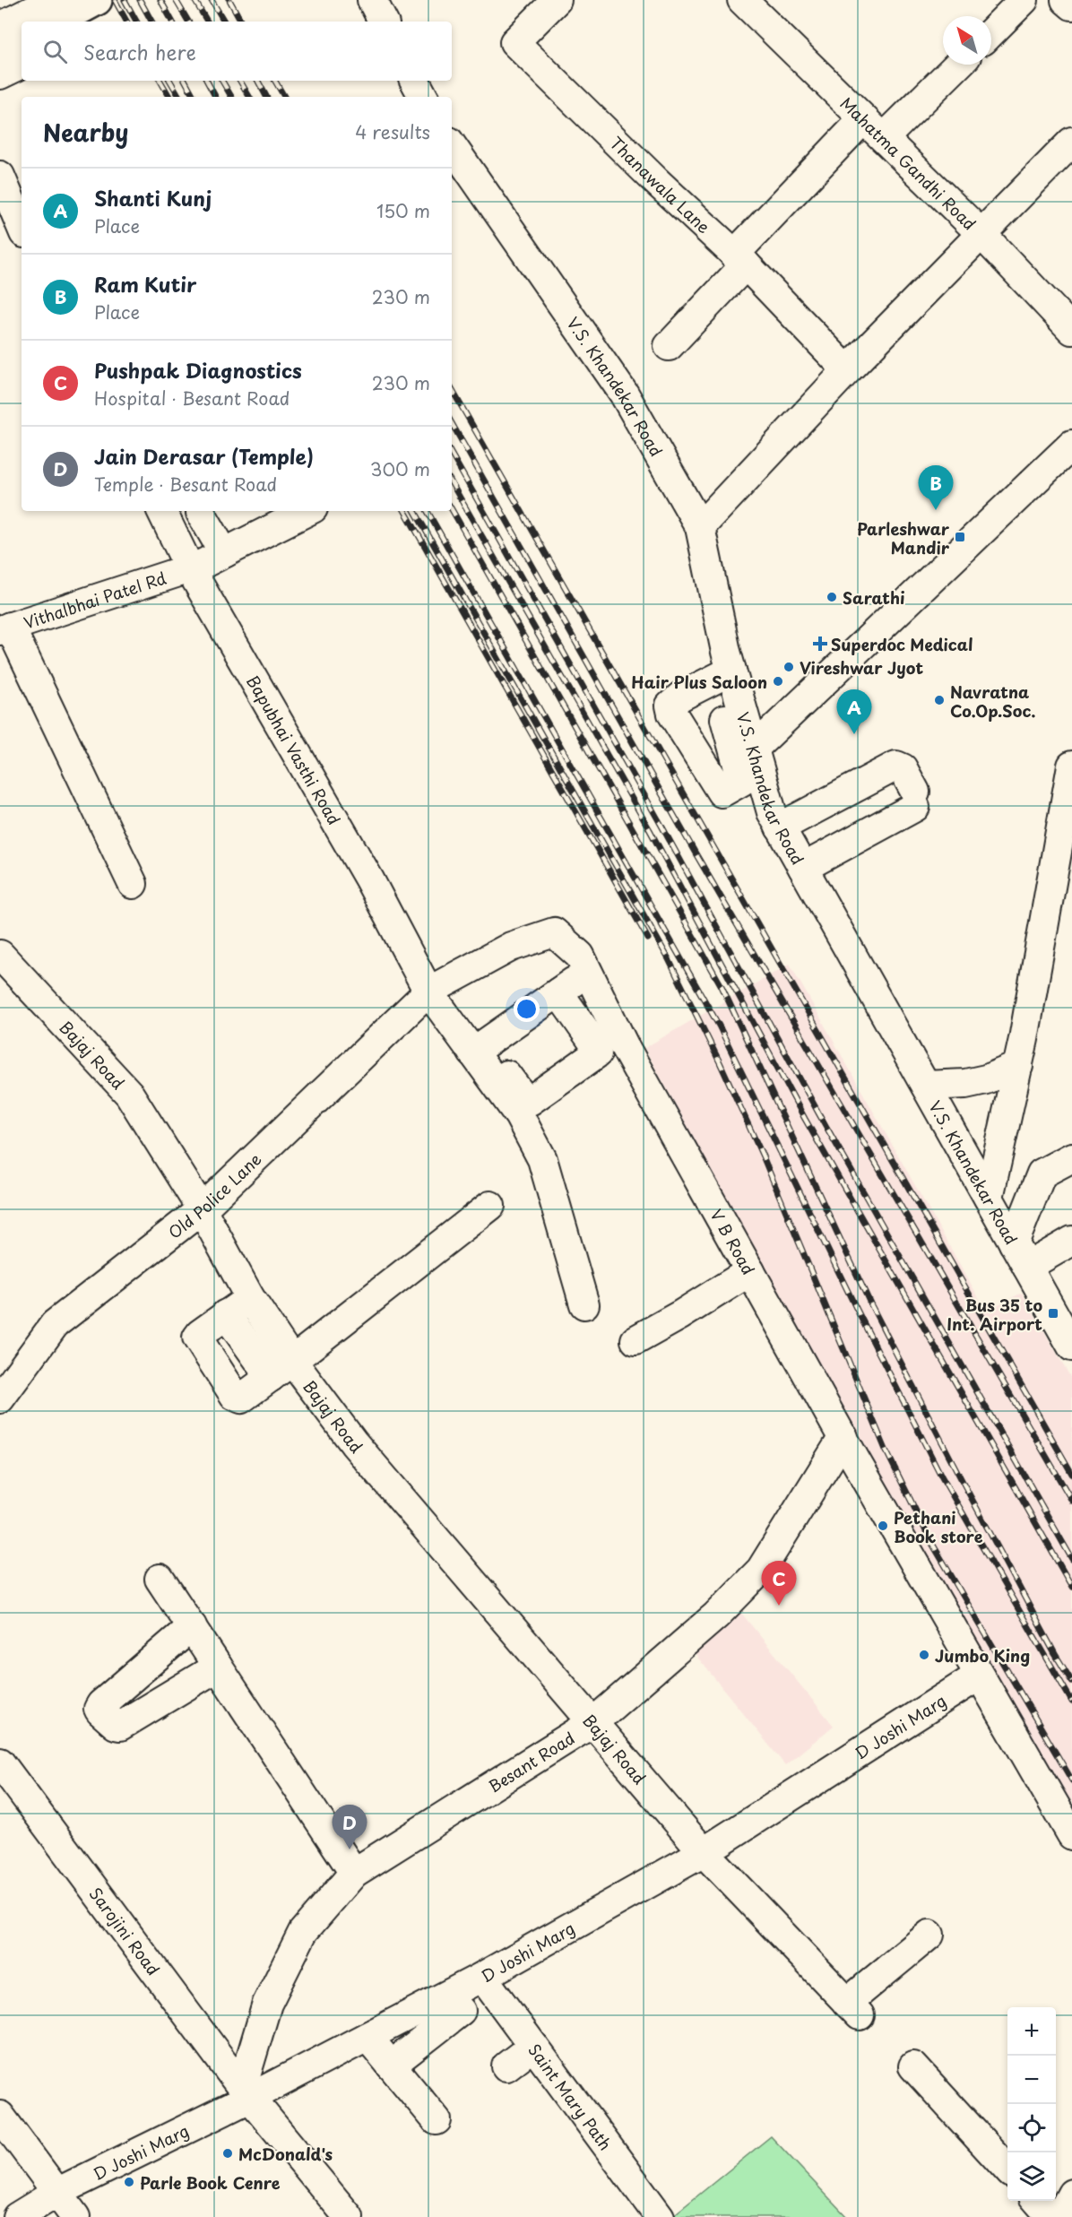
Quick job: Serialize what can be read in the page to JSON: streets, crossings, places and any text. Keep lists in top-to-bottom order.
{
  "streets": {
    "street": [
      "Mahatma Gandhi Road",
      "Thanawala Lane",
      "V.S. Khandekar Road",
      "Vithalbhai Patel Rd",
      "Bapubhai Vasthi Road",
      "Bajaj Road",
      "Old Police Lane",
      "V B Road",
      "D Joshi Marg",
      "Besant Road",
      "Sarojini Road",
      "Saint Mary Path"
    ]
  },
  "crossings": [
    ["Vithalbhai Patel Rd", "Bapubhai Vasthi Road"],
    ["Bapubhai Vasthi Road", "Old Police Lane"],
    ["Bajaj Road", "Old Police Lane"],
    ["Bajaj Road", "D Joshi Marg"],
    ["Bajaj Road", "Besant Road"],
    ["Old Police Lane", "V B Road"],
    ["V B Road", "D Joshi Marg"],
    ["V B Road", "Besant Road"],
    ["D Joshi Marg", "Besant Road"],
    ["D Joshi Marg", "Sarojini Road"],
    ["D Joshi Marg", "Saint Mary Path"],
    ["Besant Road", "Sarojini Road"]
  ],
  "places": {
    "transit": ["Parleshwar Mandir", "Bus 35 to Int. Airport"],
    "other": [
      "Sarathi",
      "Vireshwar Jyot",
      "Hair Plus Saloon",
      "Navratna Co.Op.Soc.",
      "Pethani Book store",
      "Jumbo King",
      "McDonald's",
      "Parle Book Cenre"
    ],
    "health": ["Superdoc Medical"]
  },
  "north": "top left",
  "page": {
    "search": "Search here",
    "heading": ["Nearby", "4 results"],
    "list": [
      {
        "mark": "A",
        "name": "Shanti Kunj",
        "note": "Place",
        "value": "150 m"
      },
      {
        "mark": "B",
        "name": "Ram Kutir",
        "note": "Place",
        "value": "230 m"
      },
      {
        "mark": "C",
        "name": "Pushpak Diagnostics",
        "note": "Hospital · Besant Road",
        "value": "230 m"
      },
      {
        "mark": "D",
        "name": "Jain Derasar (Temple)",
        "note": "Temple · Besant Road",
        "value": "300 m"
      }
    ],
    "pins": [
      "B",
      "A",
      "C",
      "D"
    ],
    "map_buttons": ["+", "−"]
  }
}
